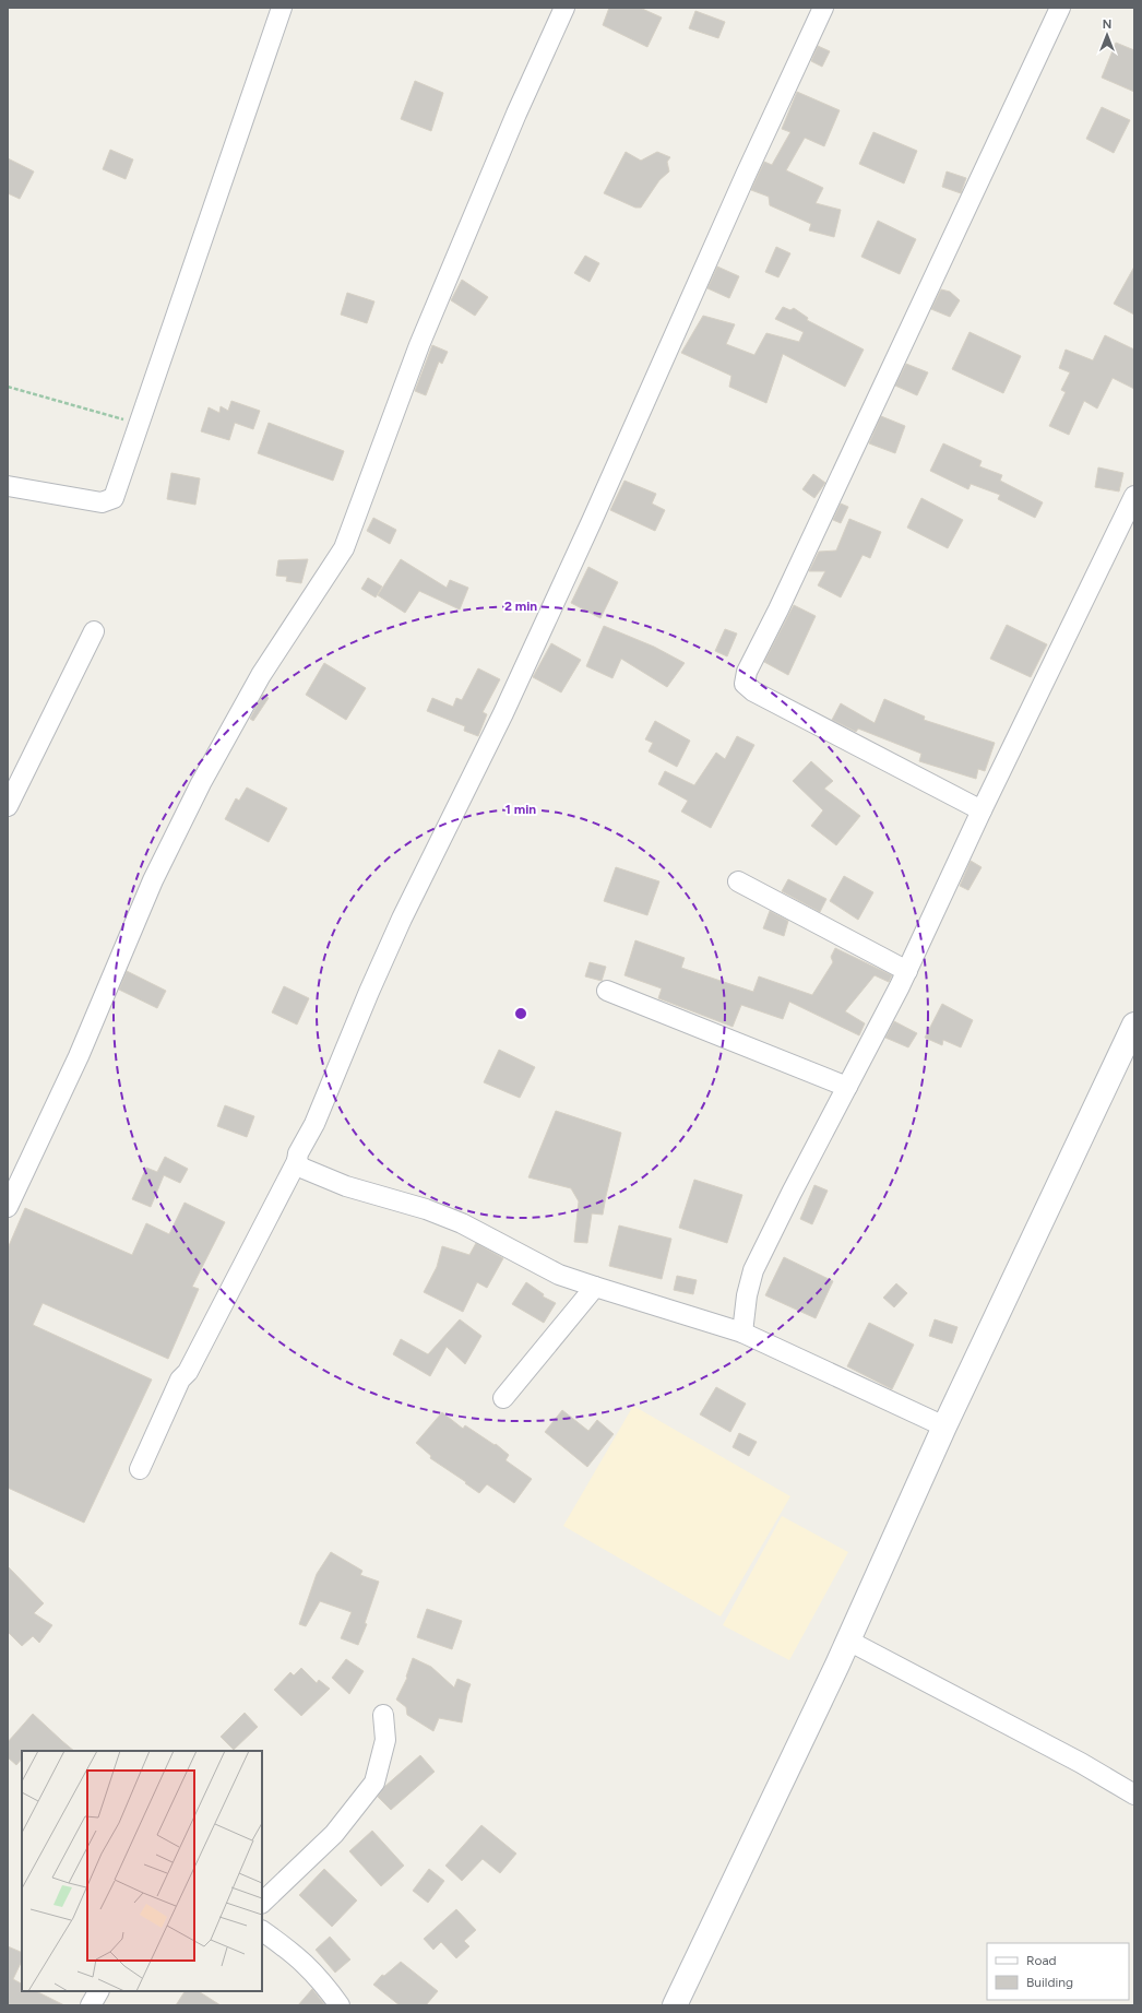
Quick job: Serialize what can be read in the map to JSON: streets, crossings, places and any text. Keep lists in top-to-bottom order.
{
  "legend": ["Road", "Building"],
  "north": "top",
  "rings": ["2 min", "1 min"]
}
